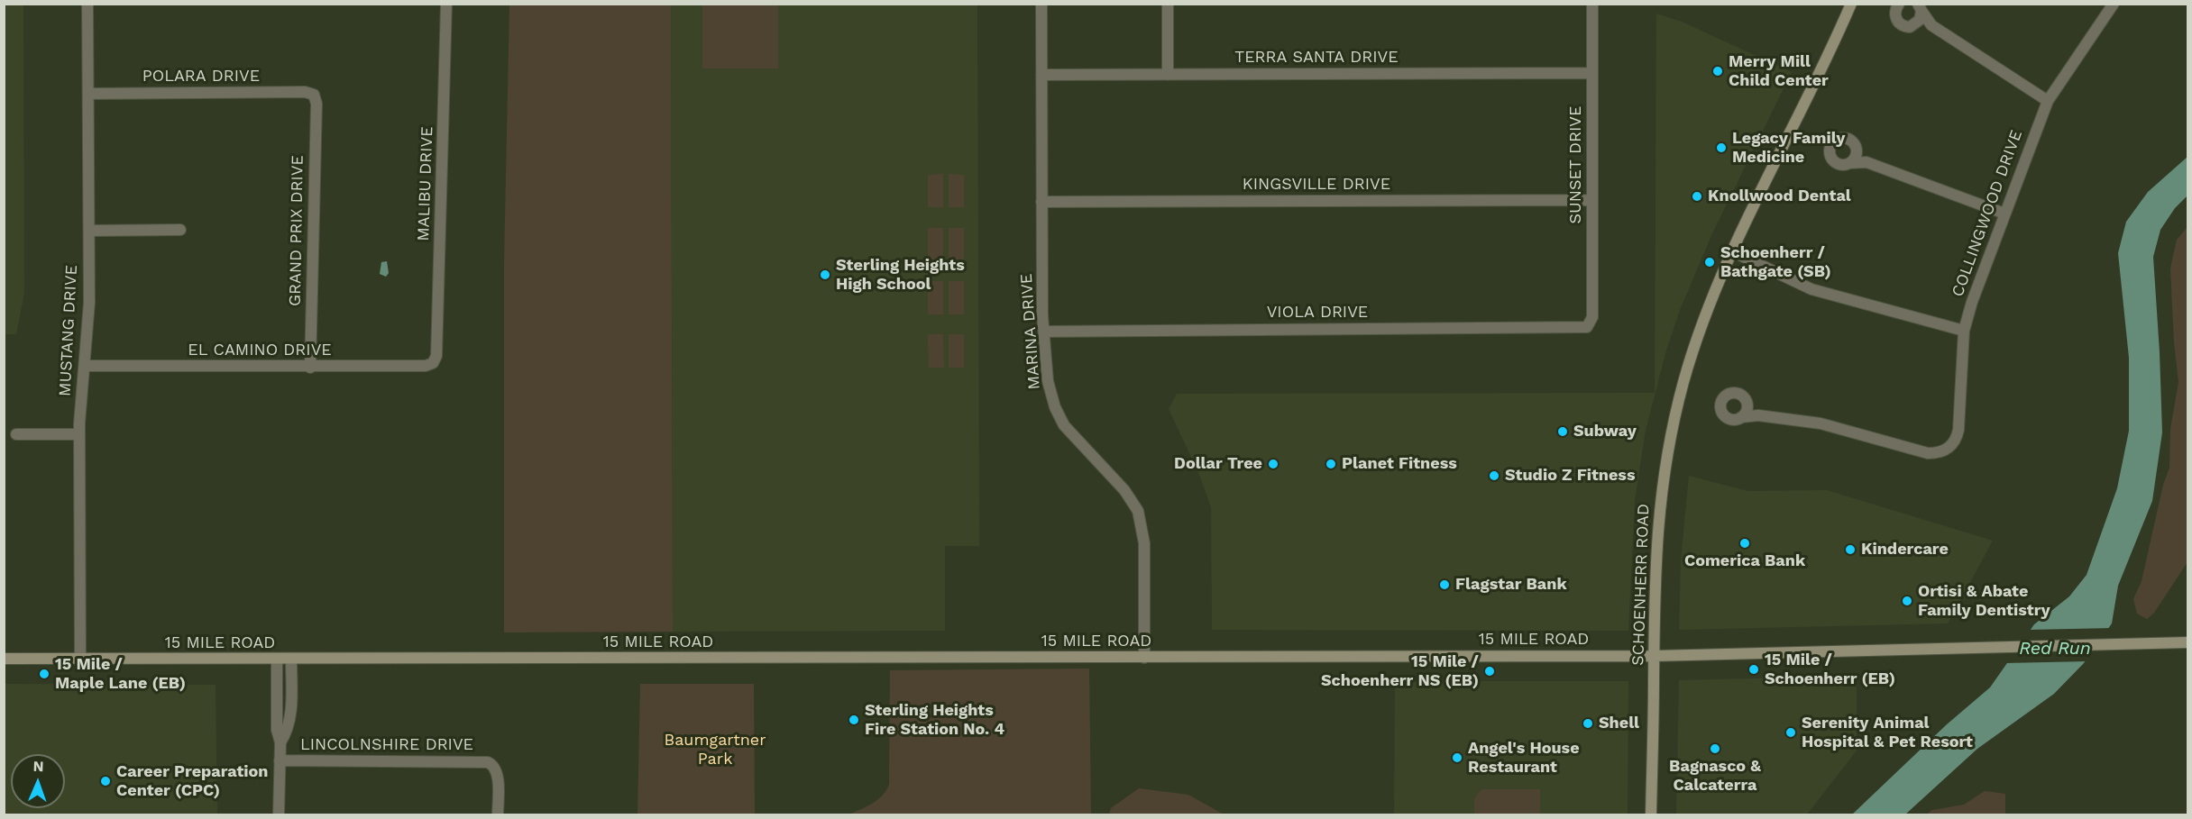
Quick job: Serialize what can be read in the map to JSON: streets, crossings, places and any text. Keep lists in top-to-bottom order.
{
  "streets": {
    "main road": ["SCHOENHERR ROAD", "15 MILE ROAD"],
    "street": [
      "TERRA SANTA DRIVE",
      "POLARA DRIVE",
      "SUNSET DRIVE",
      "MALIBU DRIVE",
      "KINGSVILLE DRIVE",
      "COLLINGWOOD DRIVE",
      "GRAND PRIX DRIVE",
      "VIOLA DRIVE",
      "MUSTANG DRIVE",
      "MARINA DRIVE",
      "EL CAMINO DRIVE",
      "LINCOLNSHIRE DRIVE"
    ]
  },
  "crossings": [
    ["TERRA SANTA DRIVE", "SUNSET DRIVE"],
    ["TERRA SANTA DRIVE", "MARINA DRIVE"],
    ["POLARA DRIVE", "GRAND PRIX DRIVE"],
    ["POLARA DRIVE", "MUSTANG DRIVE"],
    ["SUNSET DRIVE", "KINGSVILLE DRIVE"],
    ["SUNSET DRIVE", "VIOLA DRIVE"],
    ["MALIBU DRIVE", "EL CAMINO DRIVE"],
    ["KINGSVILLE DRIVE", "MARINA DRIVE"],
    ["GRAND PRIX DRIVE", "EL CAMINO DRIVE"],
    ["VIOLA DRIVE", "MARINA DRIVE"],
    ["MUSTANG DRIVE", "EL CAMINO DRIVE"],
    ["MUSTANG DRIVE", "15 MILE ROAD"],
    ["MARINA DRIVE", "15 MILE ROAD"],
    ["SCHOENHERR ROAD", "15 MILE ROAD"]
  ],
  "water": ["Red Run"],
  "parks": ["Baumgartner Park"],
  "places": [
    "Merry Mill Child Center",
    "Legacy Family Medicine",
    "Knollwood Dental",
    "Schoenherr / Bathgate (SB)",
    "Sterling Heights High School",
    "Subway",
    "Dollar Tree",
    "Planet Fitness",
    "Studio Z Fitness",
    "Comerica Bank",
    "Kindercare",
    "Flagstar Bank",
    "Ortisi & Abate Family Dentistry",
    "15 Mile / Schoenherr (EB)",
    "15 Mile / Schoenherr NS (EB)",
    "15 Mile / Maple Lane (EB)",
    "Sterling Heights Fire Station No. 4",
    "Shell",
    "Serenity Animal Hospital & Pet Resort",
    "Bagnasco & Calcaterra",
    "Angel's House Restaurant",
    "Career Preparation Center (CPC)"
  ],
  "north": "top"
}
